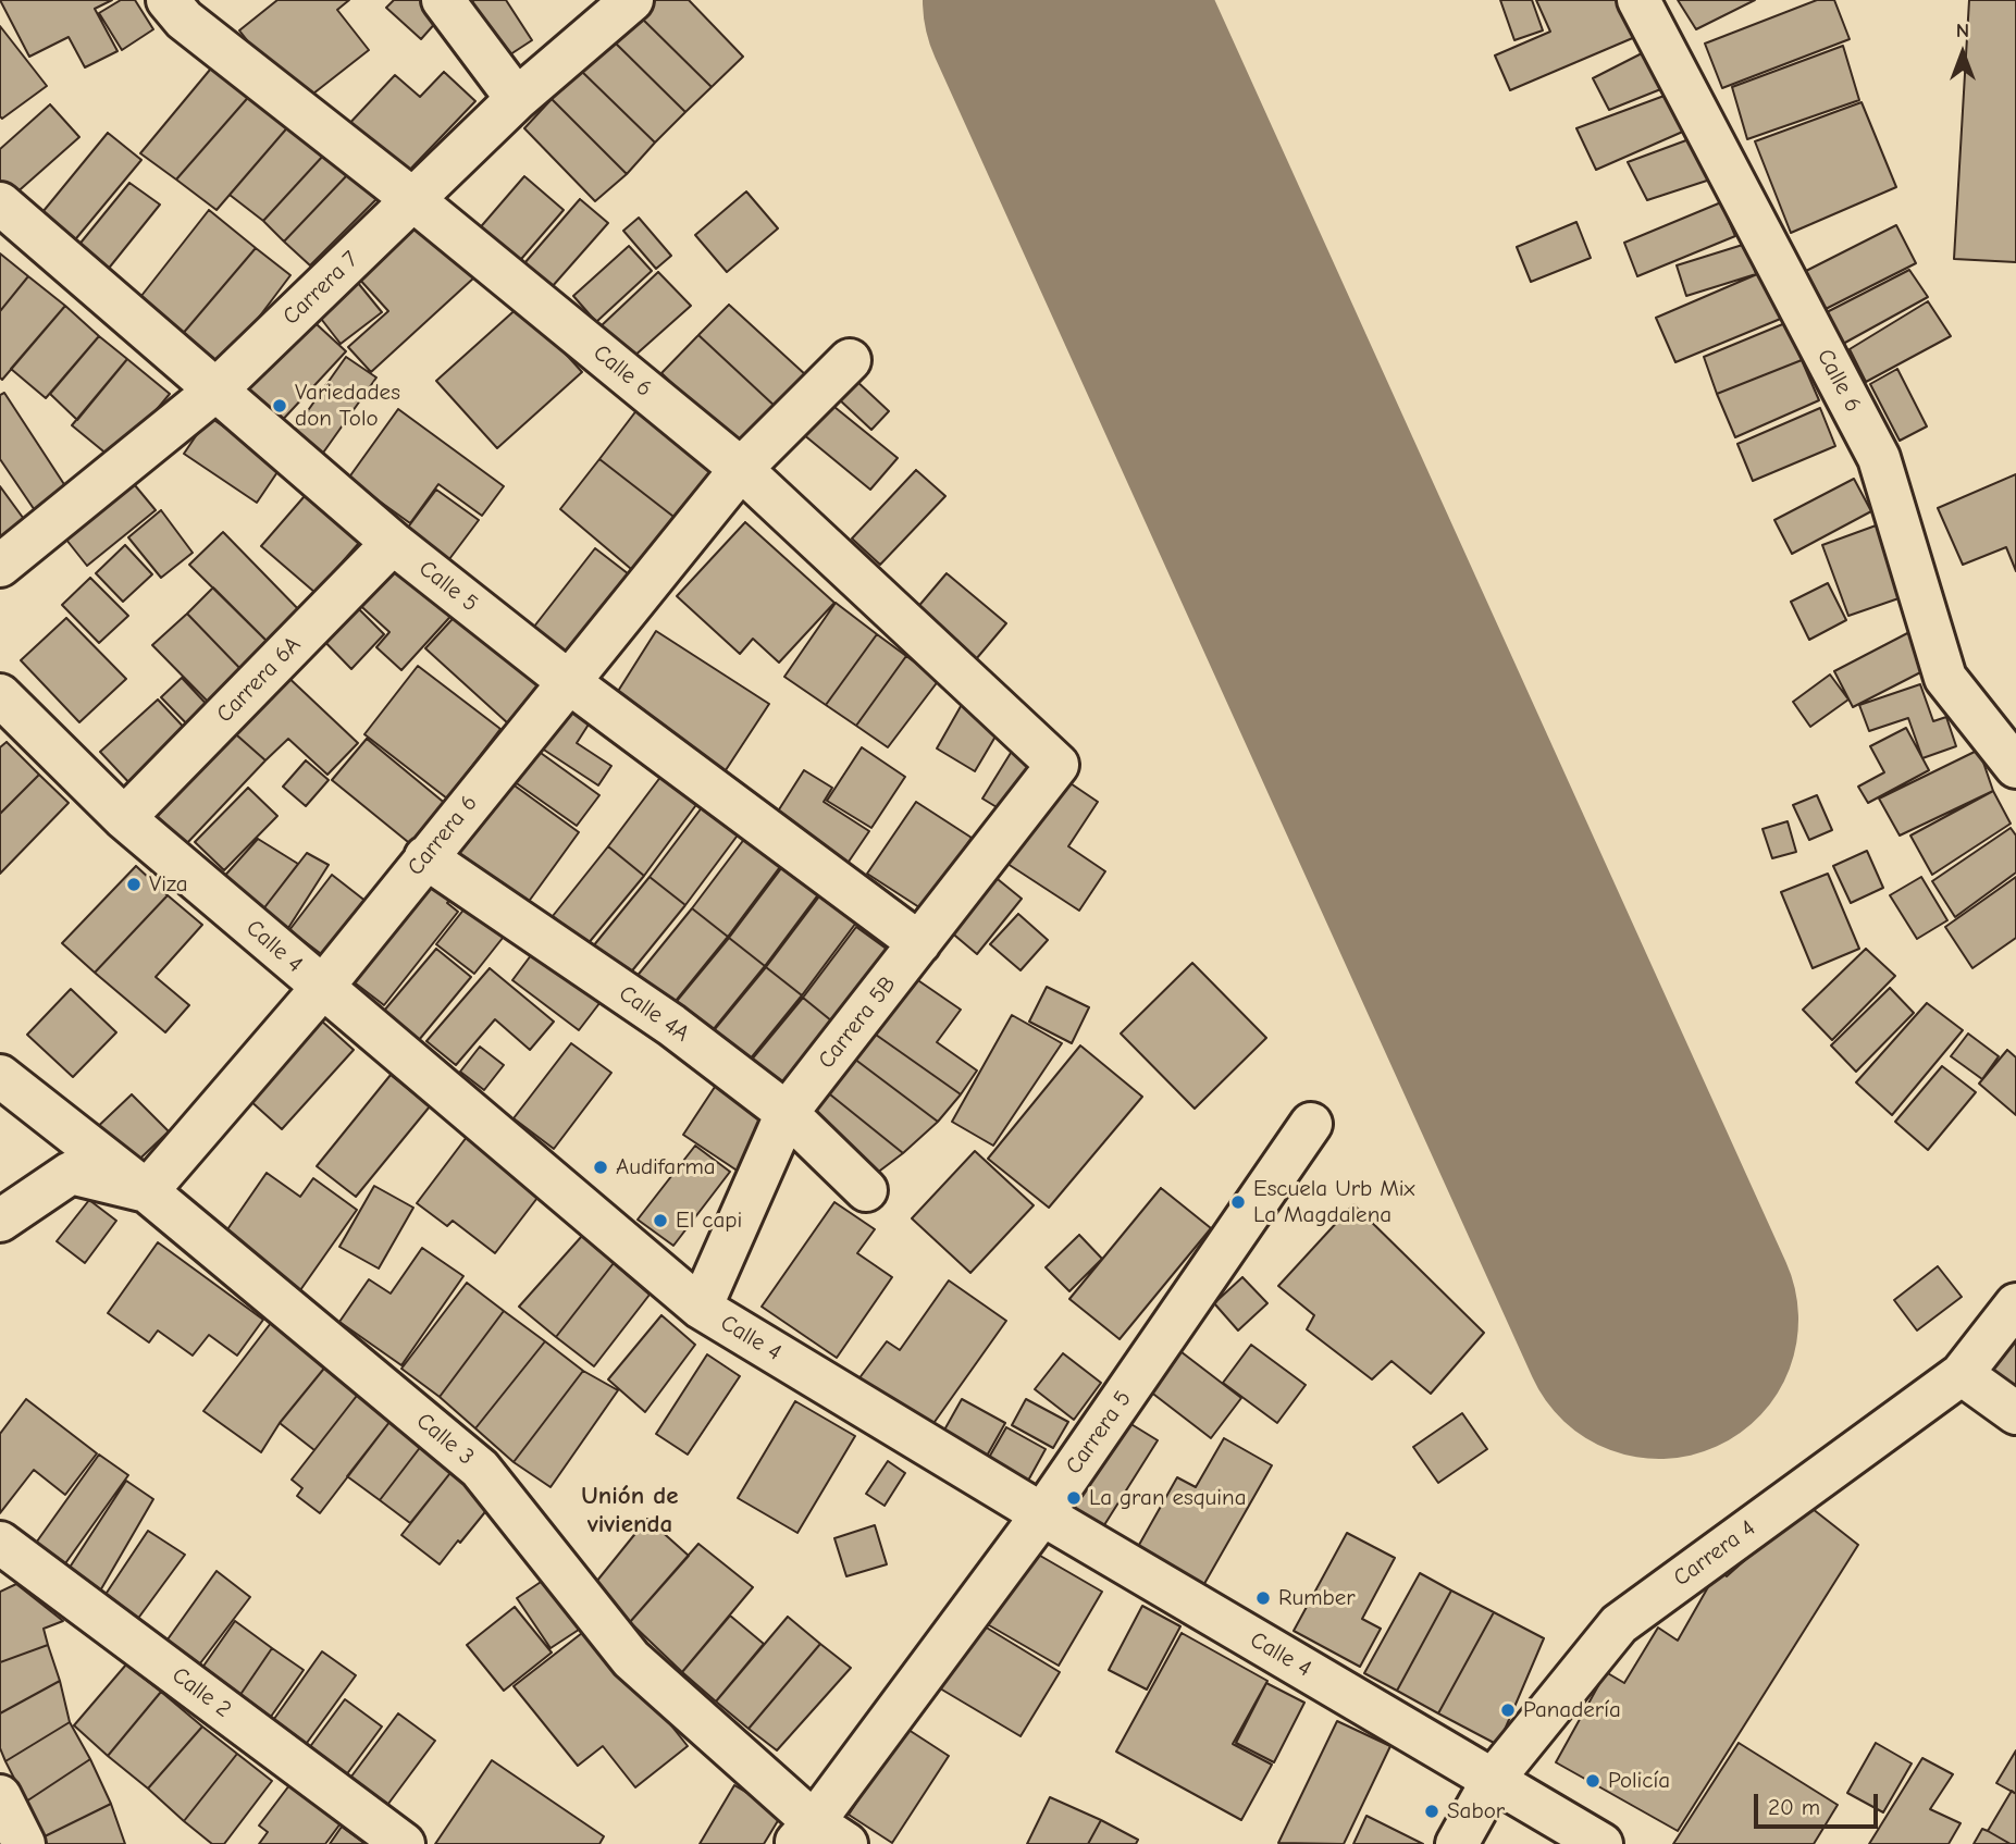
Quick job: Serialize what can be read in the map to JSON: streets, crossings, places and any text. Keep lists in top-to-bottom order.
{
  "streets": {
    "street": [
      "Carrera 7",
      "Calle 6",
      "Calle 5",
      "Carrera 6A",
      "Carrera 6",
      "Calle 4",
      "Calle 4A",
      "Carrera 5B",
      "Carrera 5",
      "Calle 3",
      "Carrera 4",
      "Calle 2"
    ]
  },
  "crossings": [
    ["Carrera 7", "Calle 6"],
    ["Carrera 7", "Calle 5"],
    ["Calle 6", "Carrera 6"],
    ["Calle 6", "Carrera 5B"],
    ["Calle 5", "Carrera 6A"],
    ["Calle 5", "Carrera 6"],
    ["Calle 5", "Carrera 5B"],
    ["Carrera 6A", "Calle 4"],
    ["Carrera 6", "Calle 4"],
    ["Carrera 6", "Calle 4A"],
    ["Carrera 6", "Calle 3"],
    ["Calle 4", "Carrera 5B"],
    ["Calle 4", "Carrera 5"],
    ["Calle 4", "Carrera 4"],
    ["Calle 4A", "Carrera 5B"],
    ["Carrera 5", "Calle 3"]
  ],
  "districts": ["Unión de vivienda"],
  "places": [
    "Variedades don Tolo",
    "Viza",
    "Audifarma",
    "Escuela Urb Mix La Magdalena",
    "El capi",
    "La gran esquina",
    "Rumber",
    "Panadería",
    "Policía",
    "Sabor"
  ],
  "scale_bar": "20 m",
  "north": "top"
}
